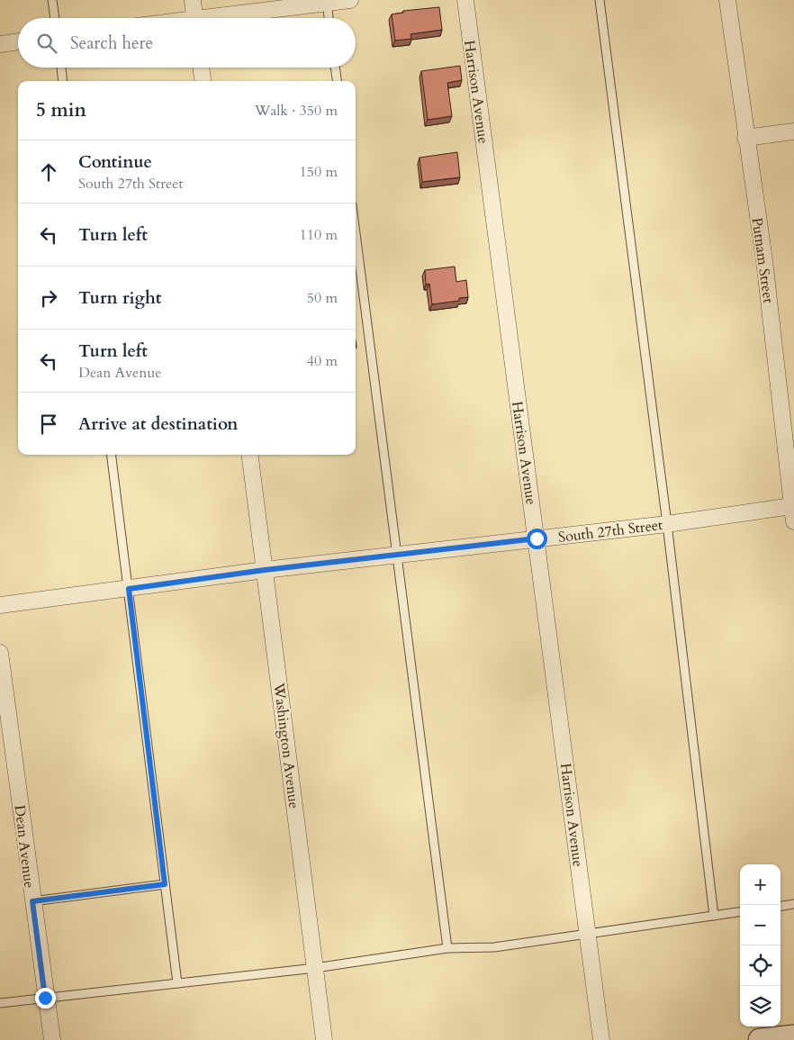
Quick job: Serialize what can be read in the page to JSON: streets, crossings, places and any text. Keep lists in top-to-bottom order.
{
  "streets": {
    "street": [
      "Harrison Avenue",
      "Putnam Street",
      "South 27th Street",
      "Washington Avenue",
      "Dean Avenue"
    ]
  },
  "crossings": [
    ["Harrison Avenue", "South 27th Street"],
    ["Putnam Street", "South 27th Street"],
    ["South 27th Street", "Washington Avenue"]
  ],
  "page": {
    "search": "Search here",
    "heading": ["5 min", "Walk · 350 m"],
    "list": [
      ["Continue", "South 27th Street", "150 m"],
      ["Turn left", "110 m"],
      ["Turn right", "50 m"],
      ["Turn left", "Dean Avenue", "40 m"],
      "Arrive at destination"
    ],
    "map_buttons": ["+", "−"]
  }
}
